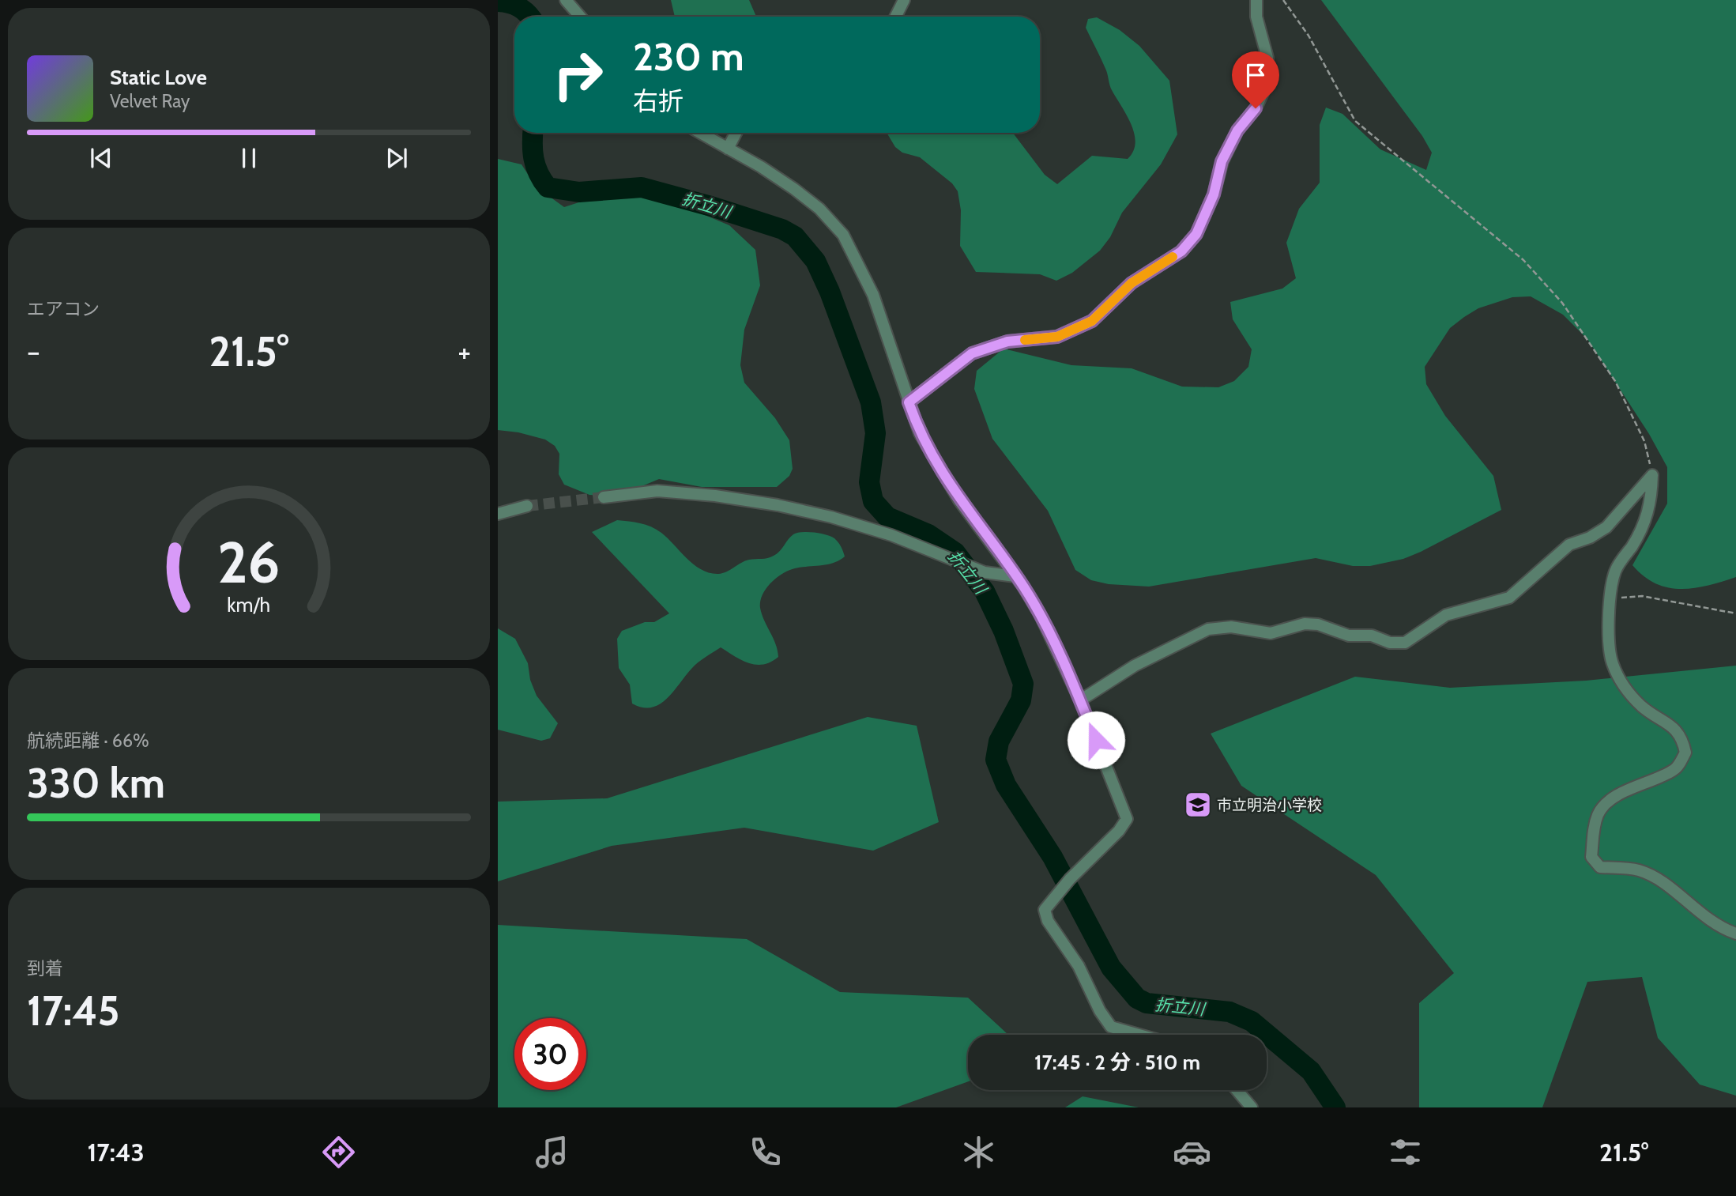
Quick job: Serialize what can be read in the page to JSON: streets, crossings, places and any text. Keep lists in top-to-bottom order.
{
  "water": ["折立川"],
  "places": {
    "school or university": ["市立明治小学校"]
  },
  "page": {
    "turn": ["230 m", "右折"],
    "song": ["Static Love", "Velvet Ray"],
    "tile": [
      "エアコン",
      ["航続距離 · 66%", "330 km"],
      ["到着", "17:45"]
    ],
    "heat": ["−", "21.5°", "+"],
    "limit": "30",
    "trip": "17:45 · 2 分 · 510 m",
    "tabs": ["17:43", "21.5°"],
    "gauge": ["26", "km/h"]
  }
}
